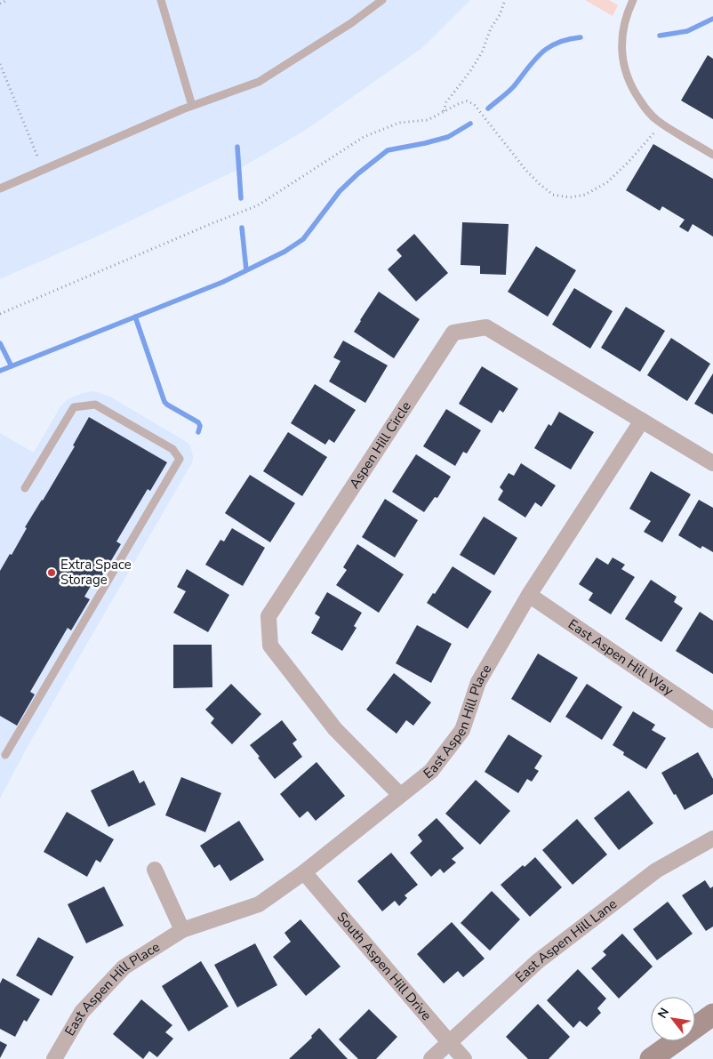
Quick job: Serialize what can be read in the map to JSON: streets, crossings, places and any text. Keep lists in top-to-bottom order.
{
  "streets": {
    "street": [
      "Aspen Hill Circle",
      "East Aspen Hill Way",
      "East Aspen Hill Place",
      "East Aspen Hill Lane",
      "South Aspen Hill Drive"
    ]
  },
  "crossings": [
    ["Aspen Hill Circle", "East Aspen Hill Place"],
    ["East Aspen Hill Way", "East Aspen Hill Place"],
    ["East Aspen Hill Place", "South Aspen Hill Drive"],
    ["East Aspen Hill Lane", "South Aspen Hill Drive"]
  ],
  "places": ["Extra Space Storage"],
  "north": "top left"
}
